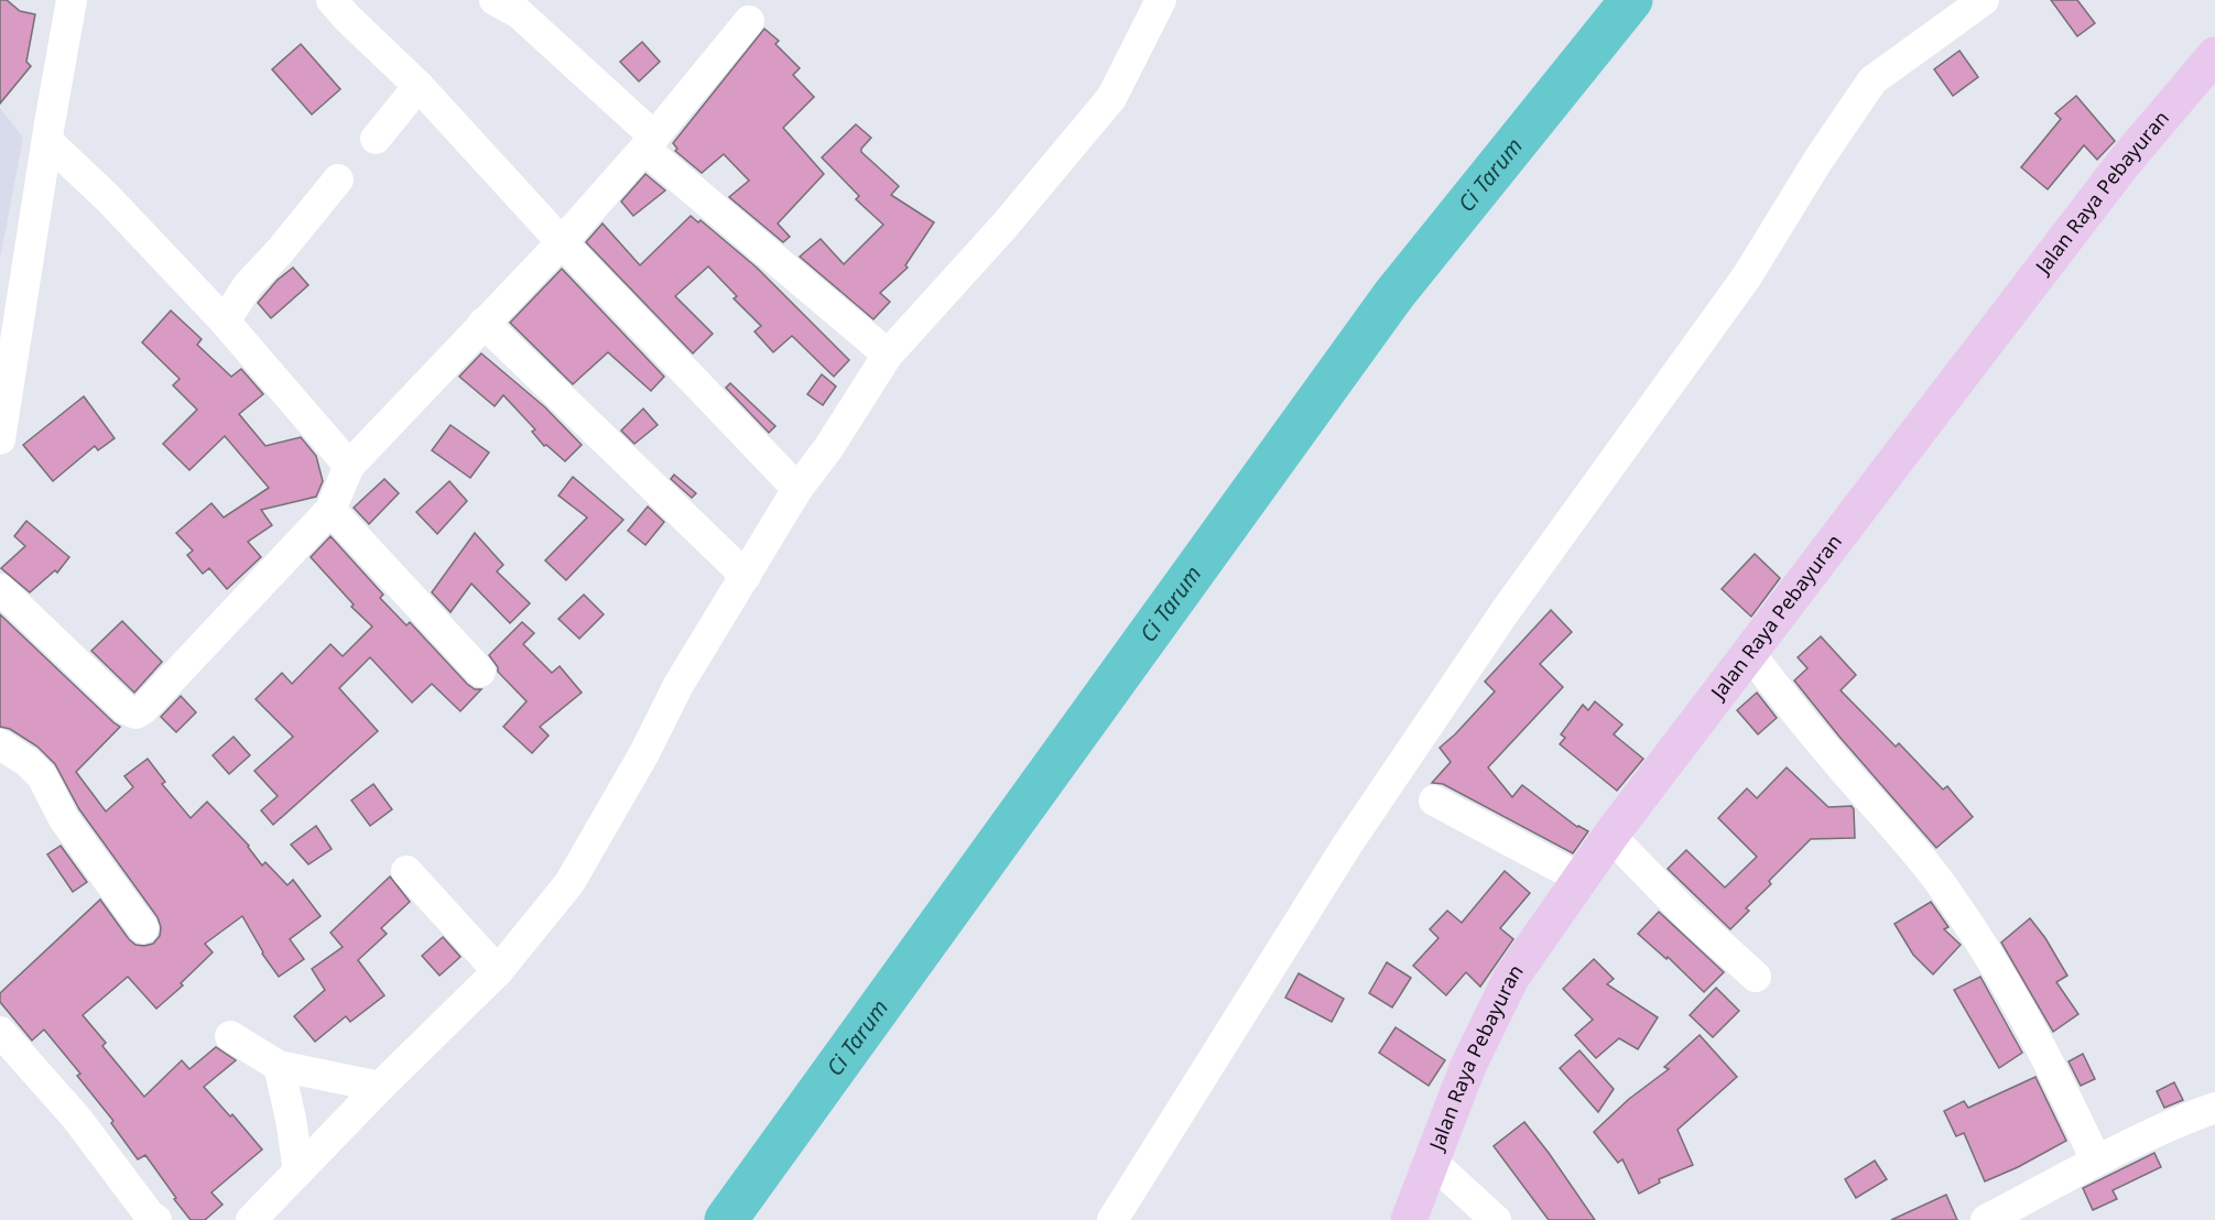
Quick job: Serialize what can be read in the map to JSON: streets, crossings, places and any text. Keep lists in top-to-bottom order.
{
  "streets": {
    "main road": ["Jalan Raya Pebayuran"]
  },
  "water": ["Ci Tarum"]
}
